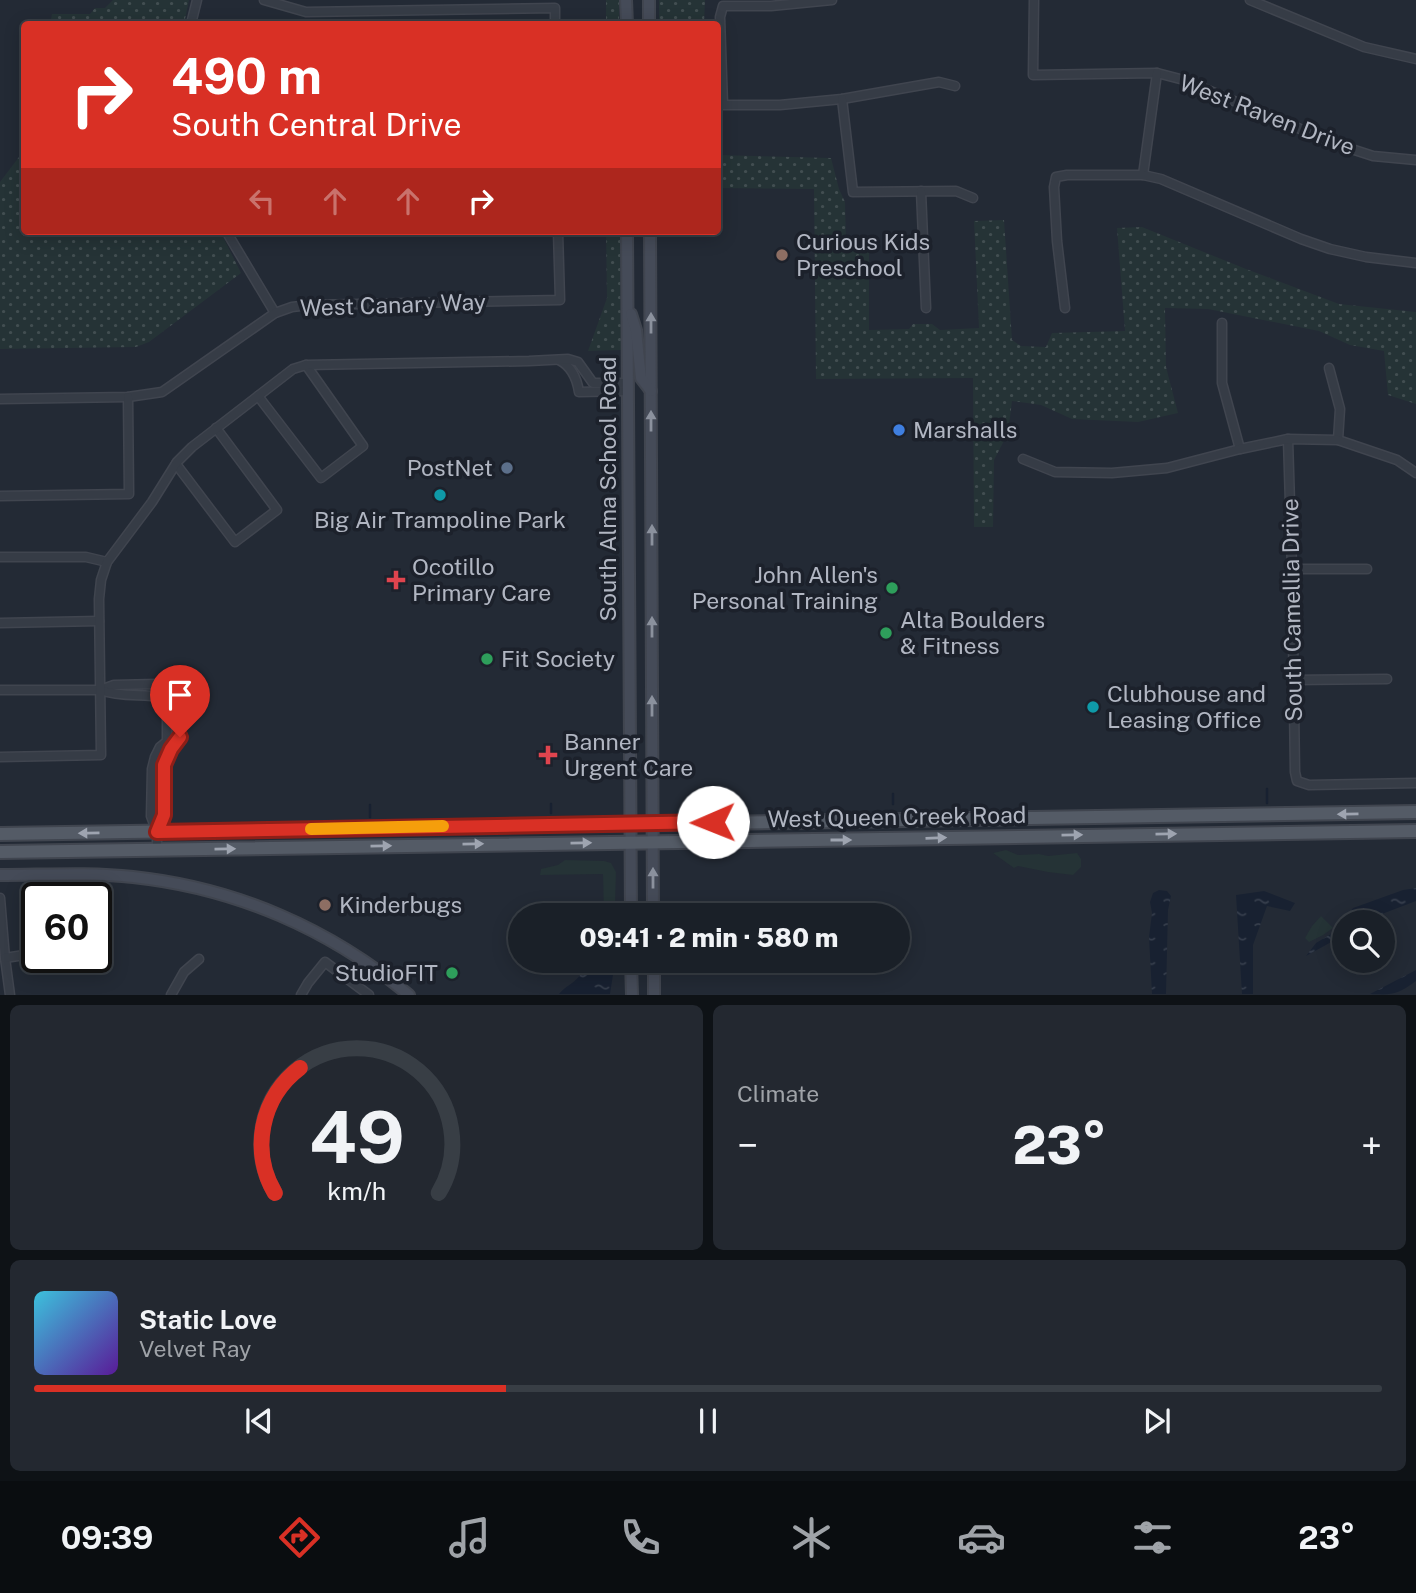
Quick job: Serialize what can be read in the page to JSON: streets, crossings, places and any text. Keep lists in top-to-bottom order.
{
  "streets": {
    "main road": ["South Alma School Road", "West Queen Creek Road"],
    "street": ["West Raven Drive", "West Canary Way", "South Camellia Drive"]
  },
  "crossings": [
    ["South Alma School Road", "West Queen Creek Road"]
  ],
  "places": {
    "other": [
      "Curious Kids Preschool",
      "Marshalls",
      "PostNet",
      "Big Air Trampoline Park",
      "John Allen's Personal Training",
      "Alta Boulders & Fitness",
      "Fit Society",
      "Clubhouse and Leasing Office",
      "Kinderbugs",
      "StudioFIT"
    ],
    "health": ["Ocotillo Primary Care", "Banner Urgent Care"]
  },
  "page": {
    "turn": ["490 m", "South Central Drive"],
    "limit": "60",
    "trip": "09:41 · 2 min · 580 m",
    "tile": "Climate",
    "heat": ["−", "23°", "+"],
    "song": ["Static Love", "Velvet Ray"],
    "tabs": ["09:39", "23°"],
    "gauge": ["49", "km/h"]
  }
}
